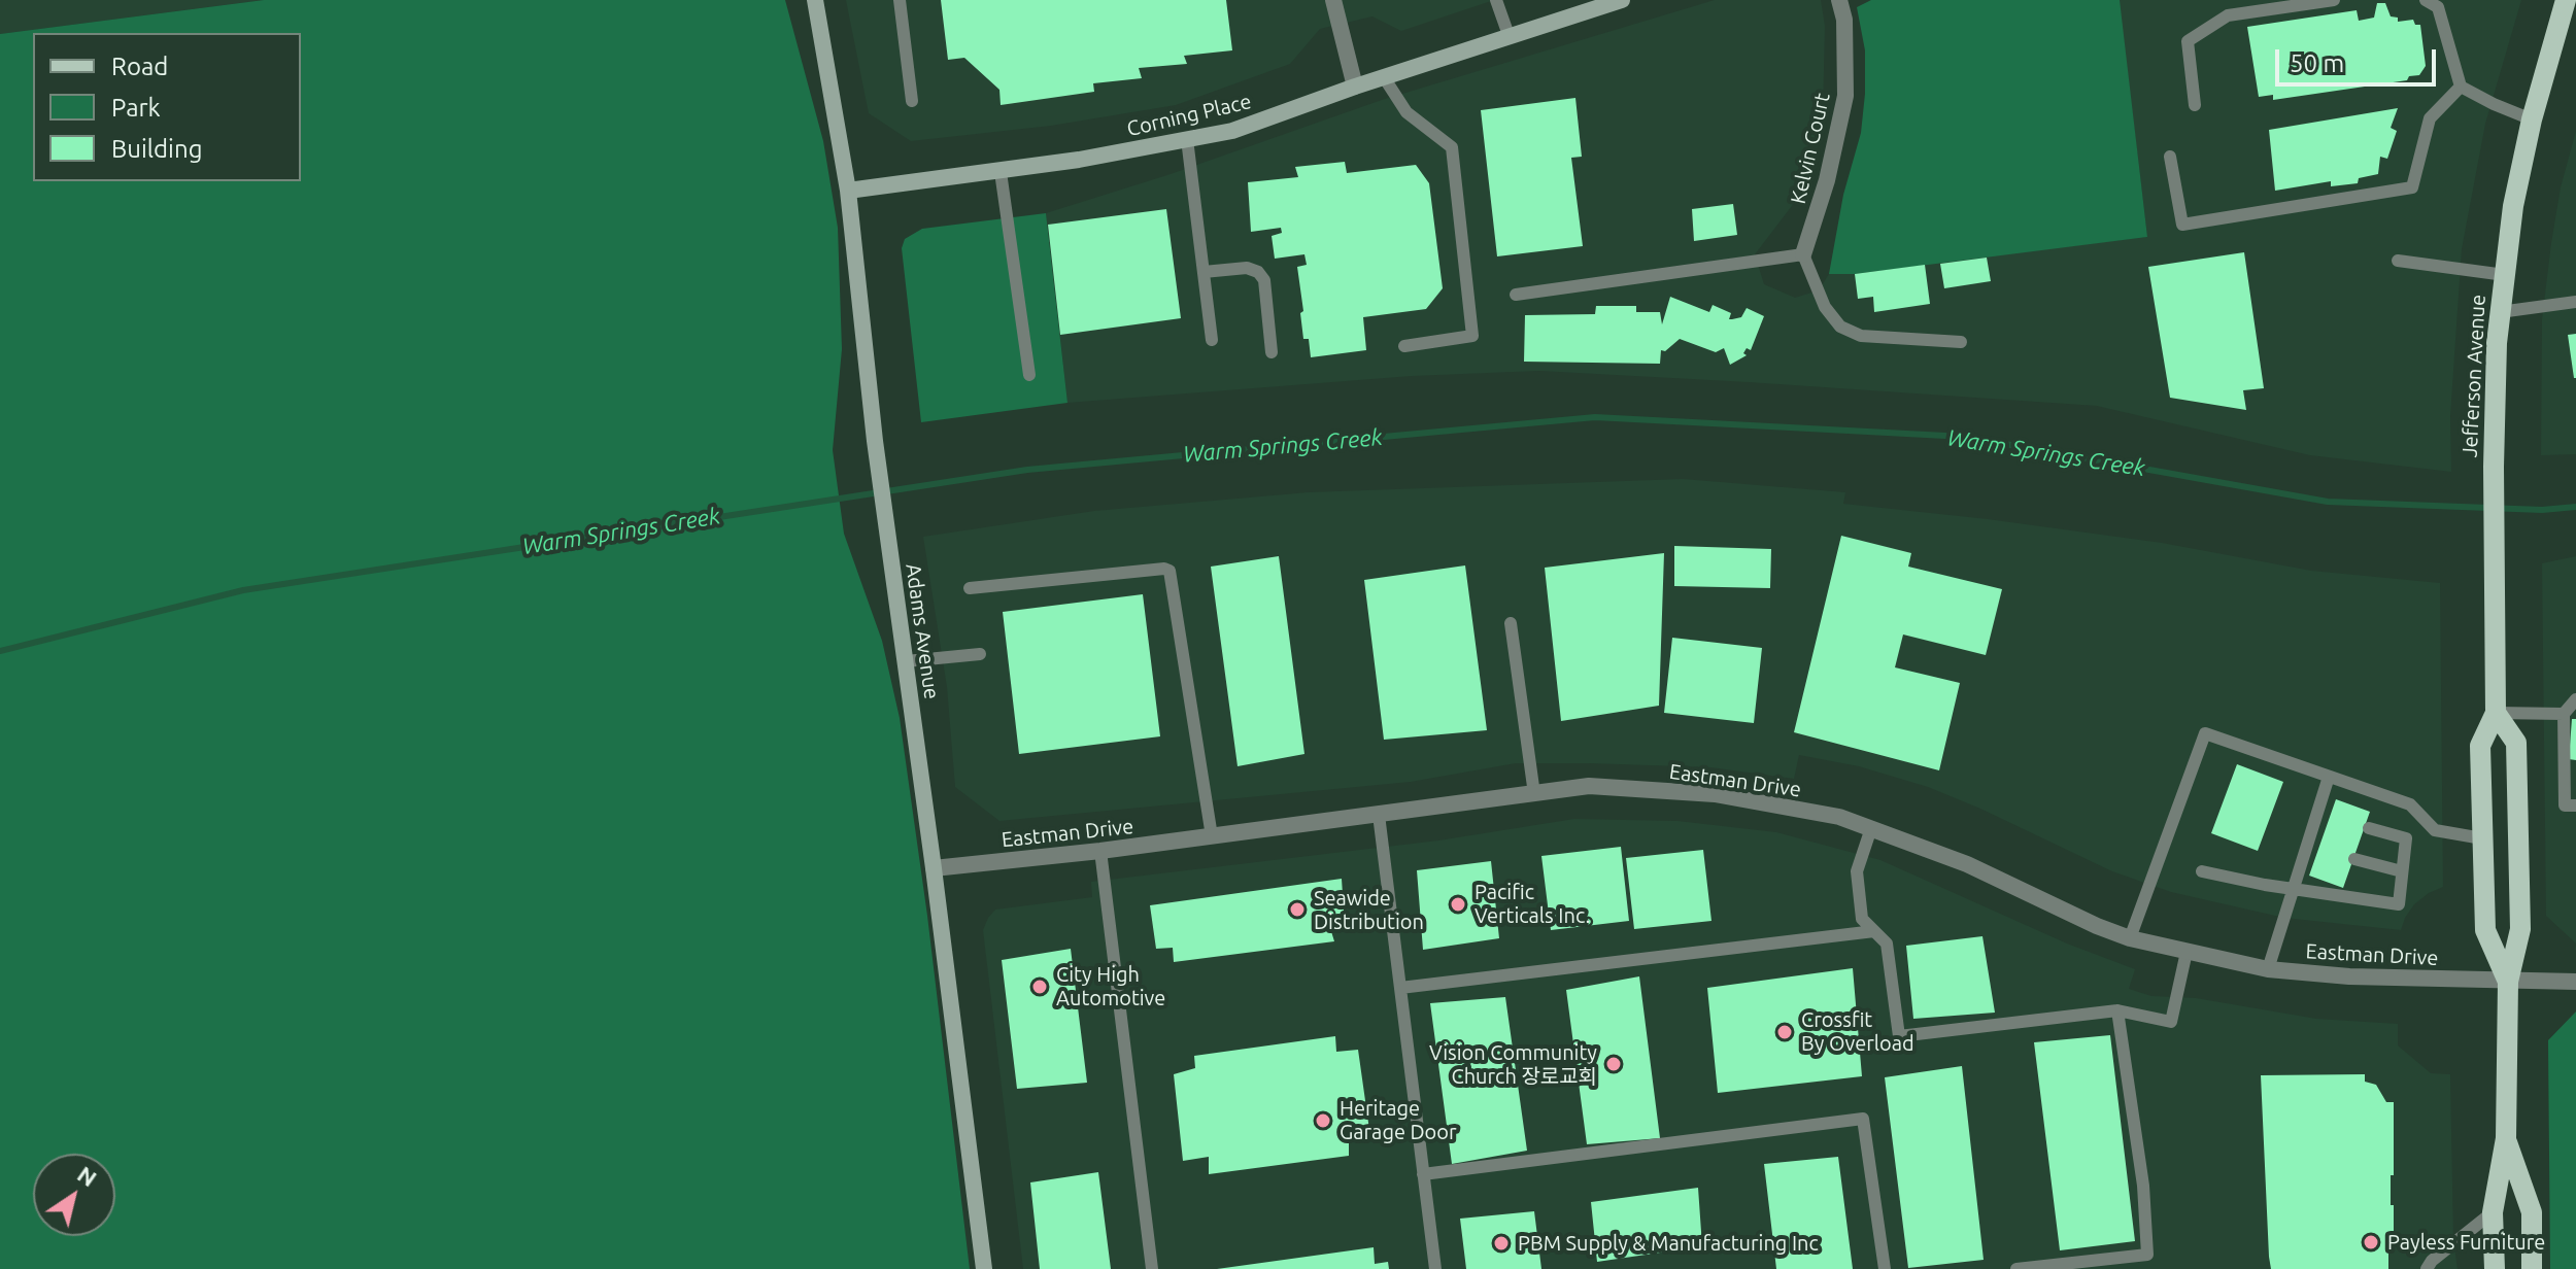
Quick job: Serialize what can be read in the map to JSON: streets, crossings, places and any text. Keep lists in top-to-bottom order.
{
  "streets": {
    "main road": ["Jefferson Avenue"],
    "street": [
      "Corning Place",
      "Kelvin Court",
      "Adams Avenue",
      "Eastman Drive"
    ]
  },
  "crossings": [
    ["Corning Place", "Adams Avenue"],
    ["Jefferson Avenue", "Eastman Drive"],
    ["Adams Avenue", "Eastman Drive"]
  ],
  "water": ["Warm Springs Creek"],
  "places": [
    "Pacific Verticals Inc.",
    "Seawide Distribution",
    "City High Automotive",
    "Crossfit By Overload",
    "Vision Community Church 장로교회",
    "Heritage Garage Door",
    "Payless Furniture",
    "PBM Supply & Manufacturing Inc"
  ],
  "legend": ["Road", "Park", "Building"],
  "scale_bar": "50 m",
  "north": "top right"
}
